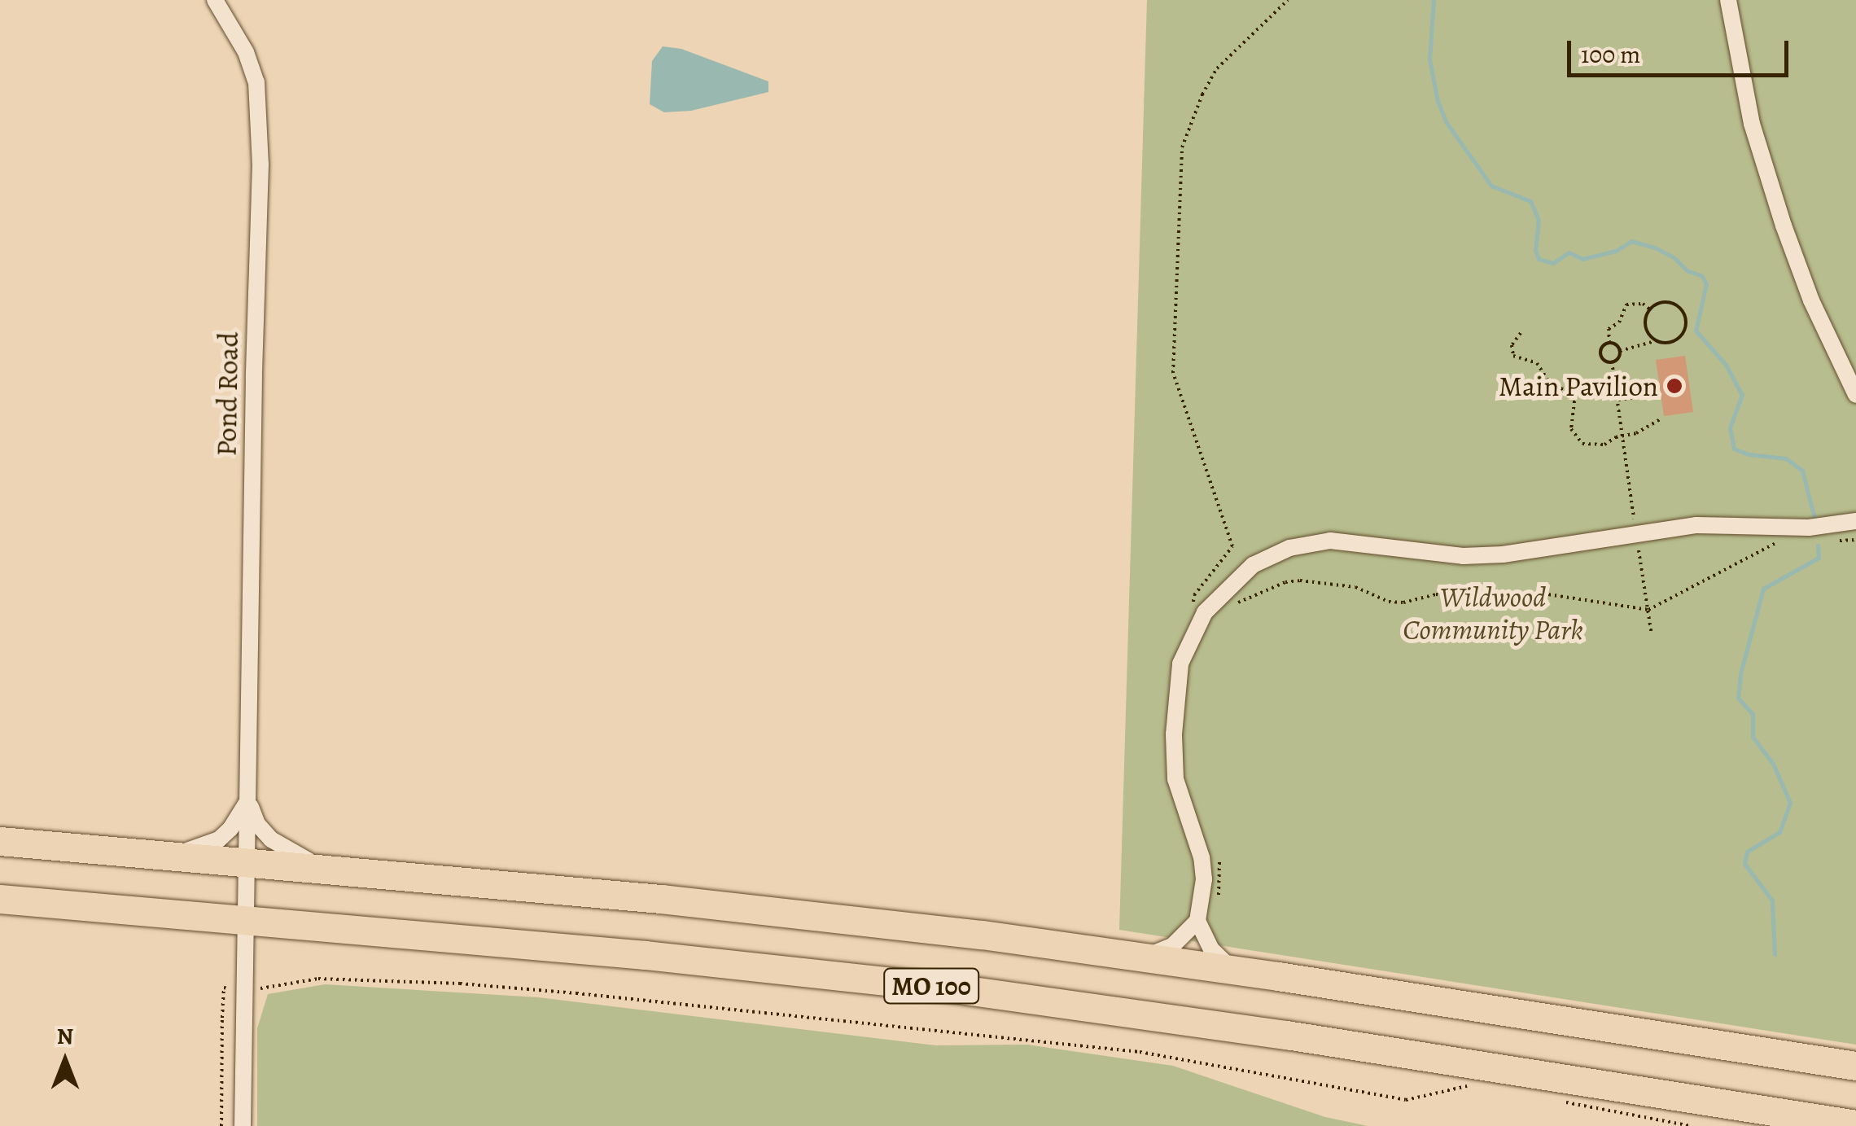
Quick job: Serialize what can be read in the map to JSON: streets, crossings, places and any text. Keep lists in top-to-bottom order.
{
  "streets": {
    "highway": ["MO 100"],
    "street": ["Pond Road"]
  },
  "crossings": [
    ["Pond Road", "MO 100"]
  ],
  "parks": ["Wildwood Community Park"],
  "places": ["Main Pavilion"],
  "scale_bar": "100 m",
  "north": "top"
}
